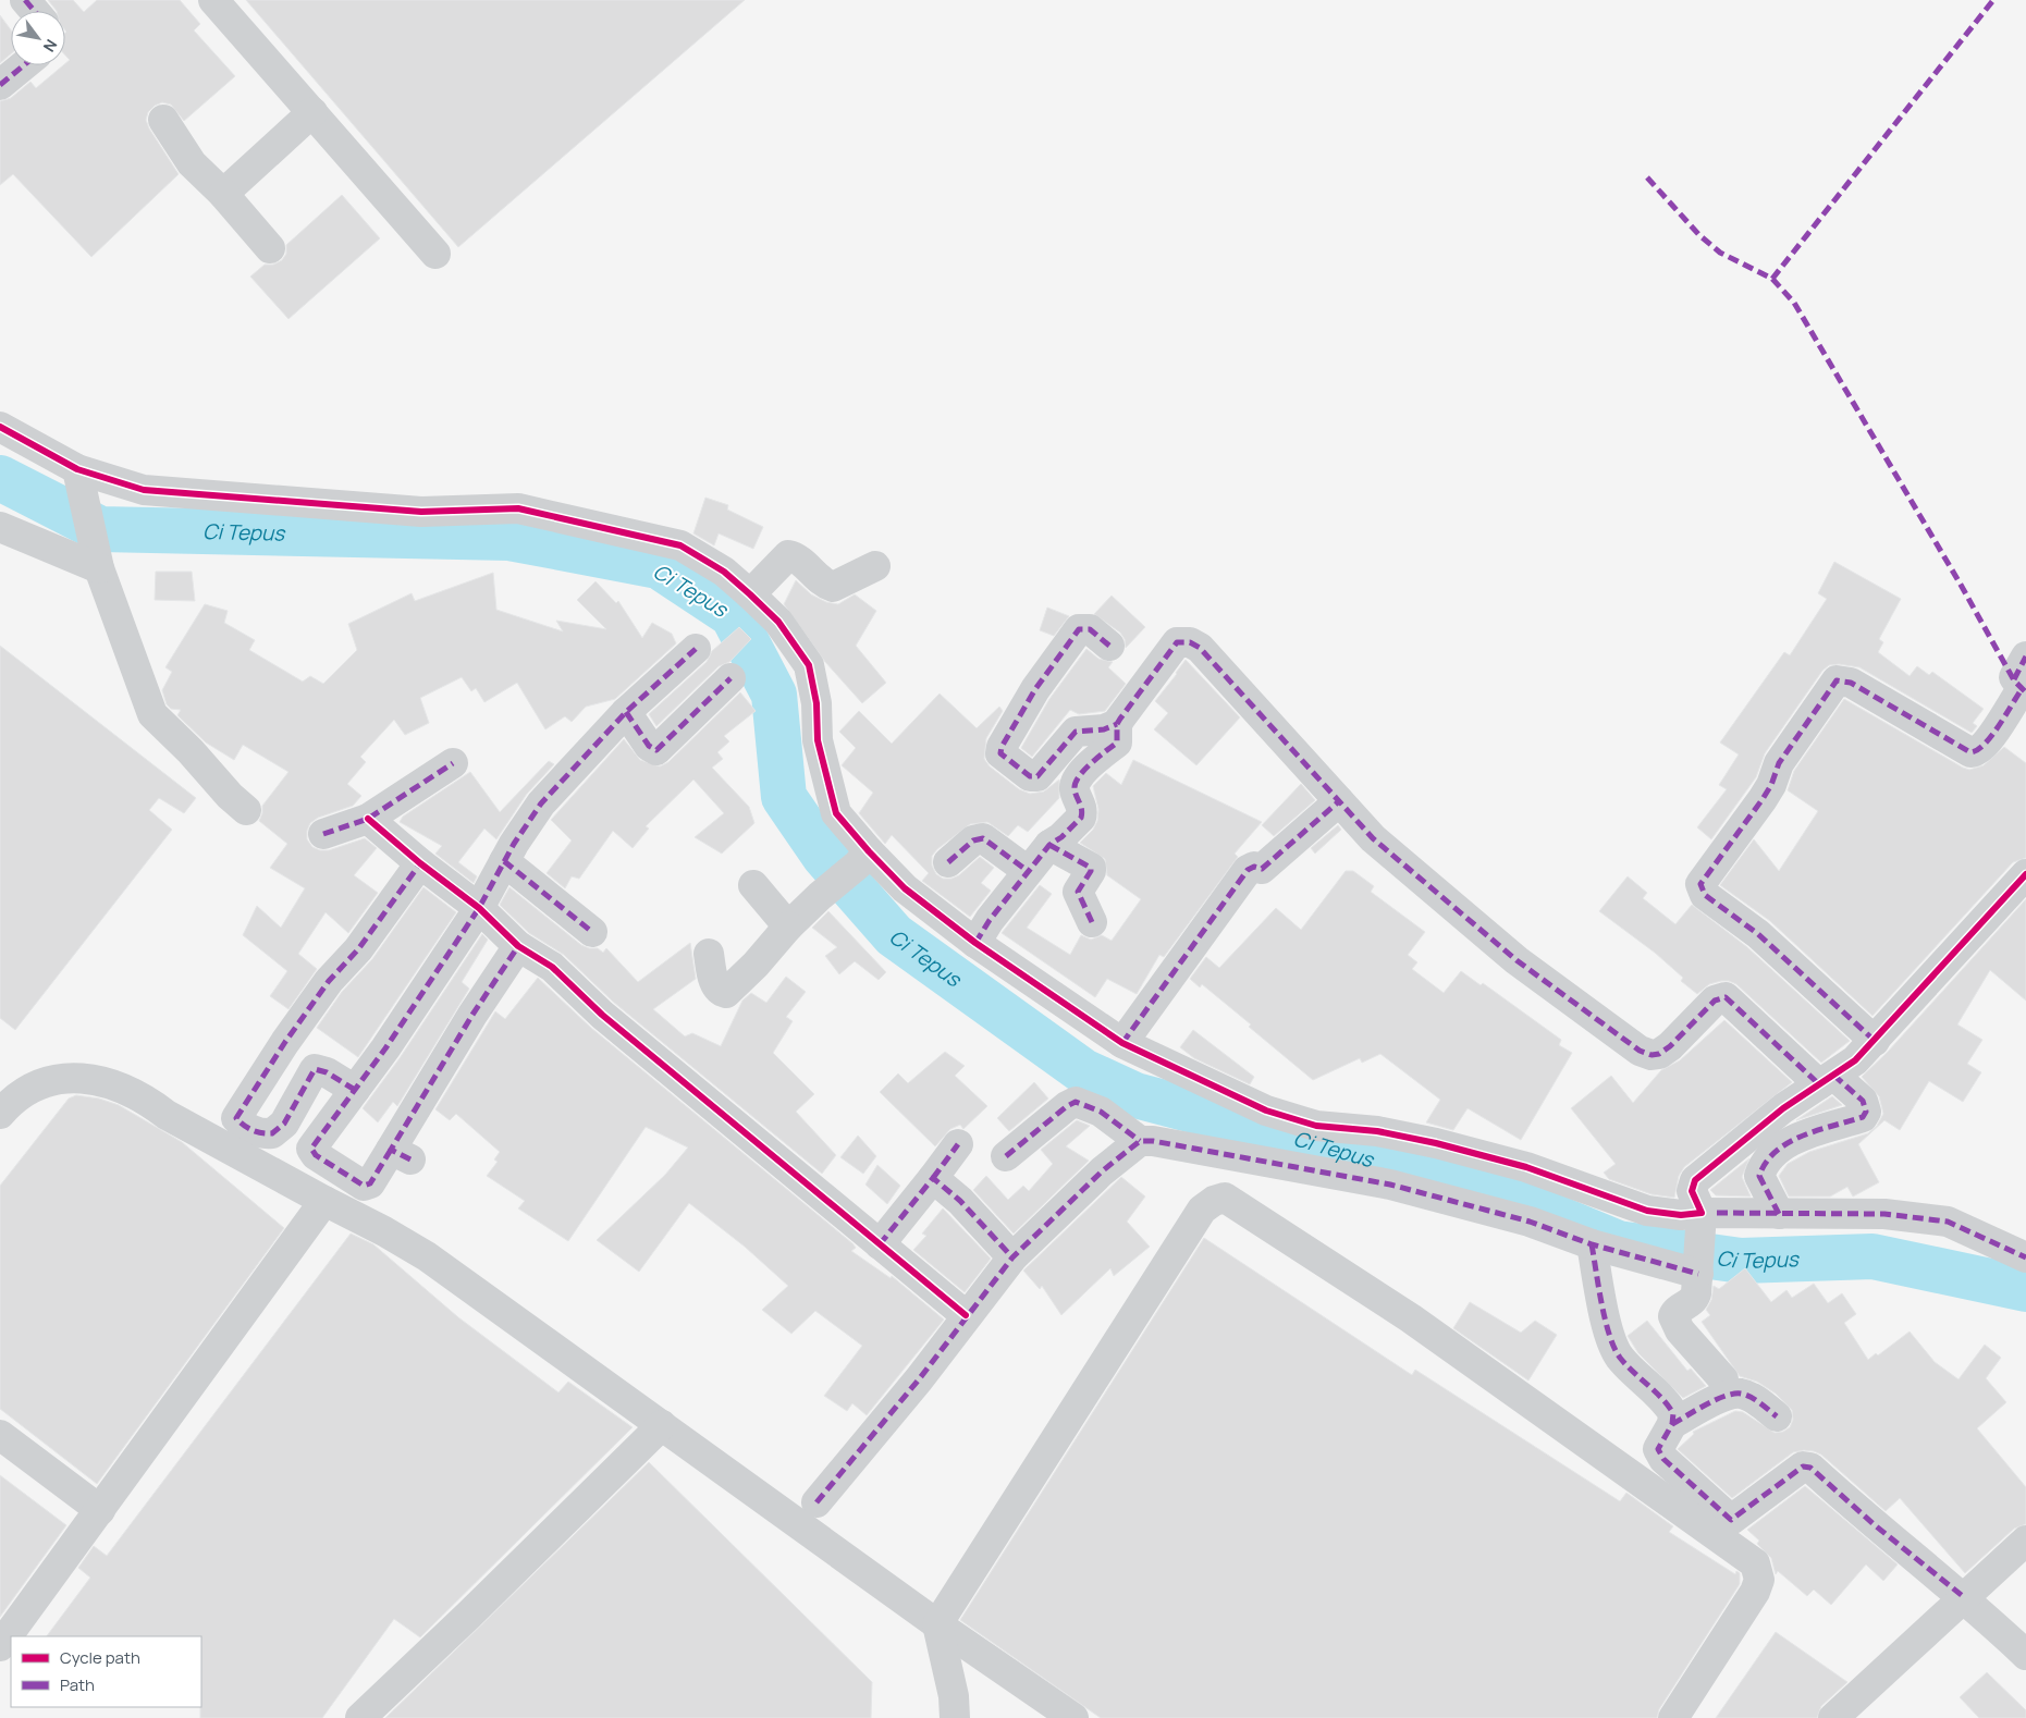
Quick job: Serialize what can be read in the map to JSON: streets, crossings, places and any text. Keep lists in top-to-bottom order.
{
  "water": ["Ci Tepus"],
  "legend": ["Cycle path", "Path"],
  "north": "bottom right"
}
